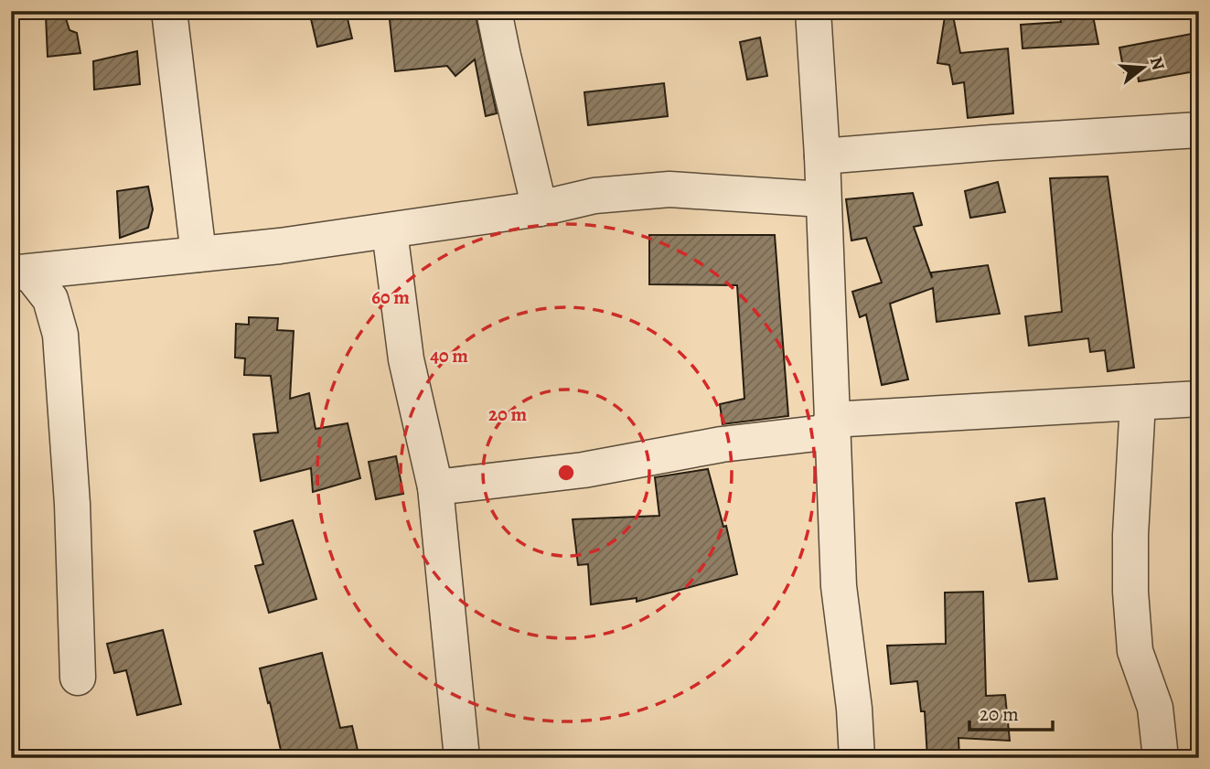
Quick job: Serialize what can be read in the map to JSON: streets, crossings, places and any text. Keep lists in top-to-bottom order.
{
  "scale_bar": "20 m",
  "north": "right",
  "rings": ["60 m", "40 m", "20 m"]
}
